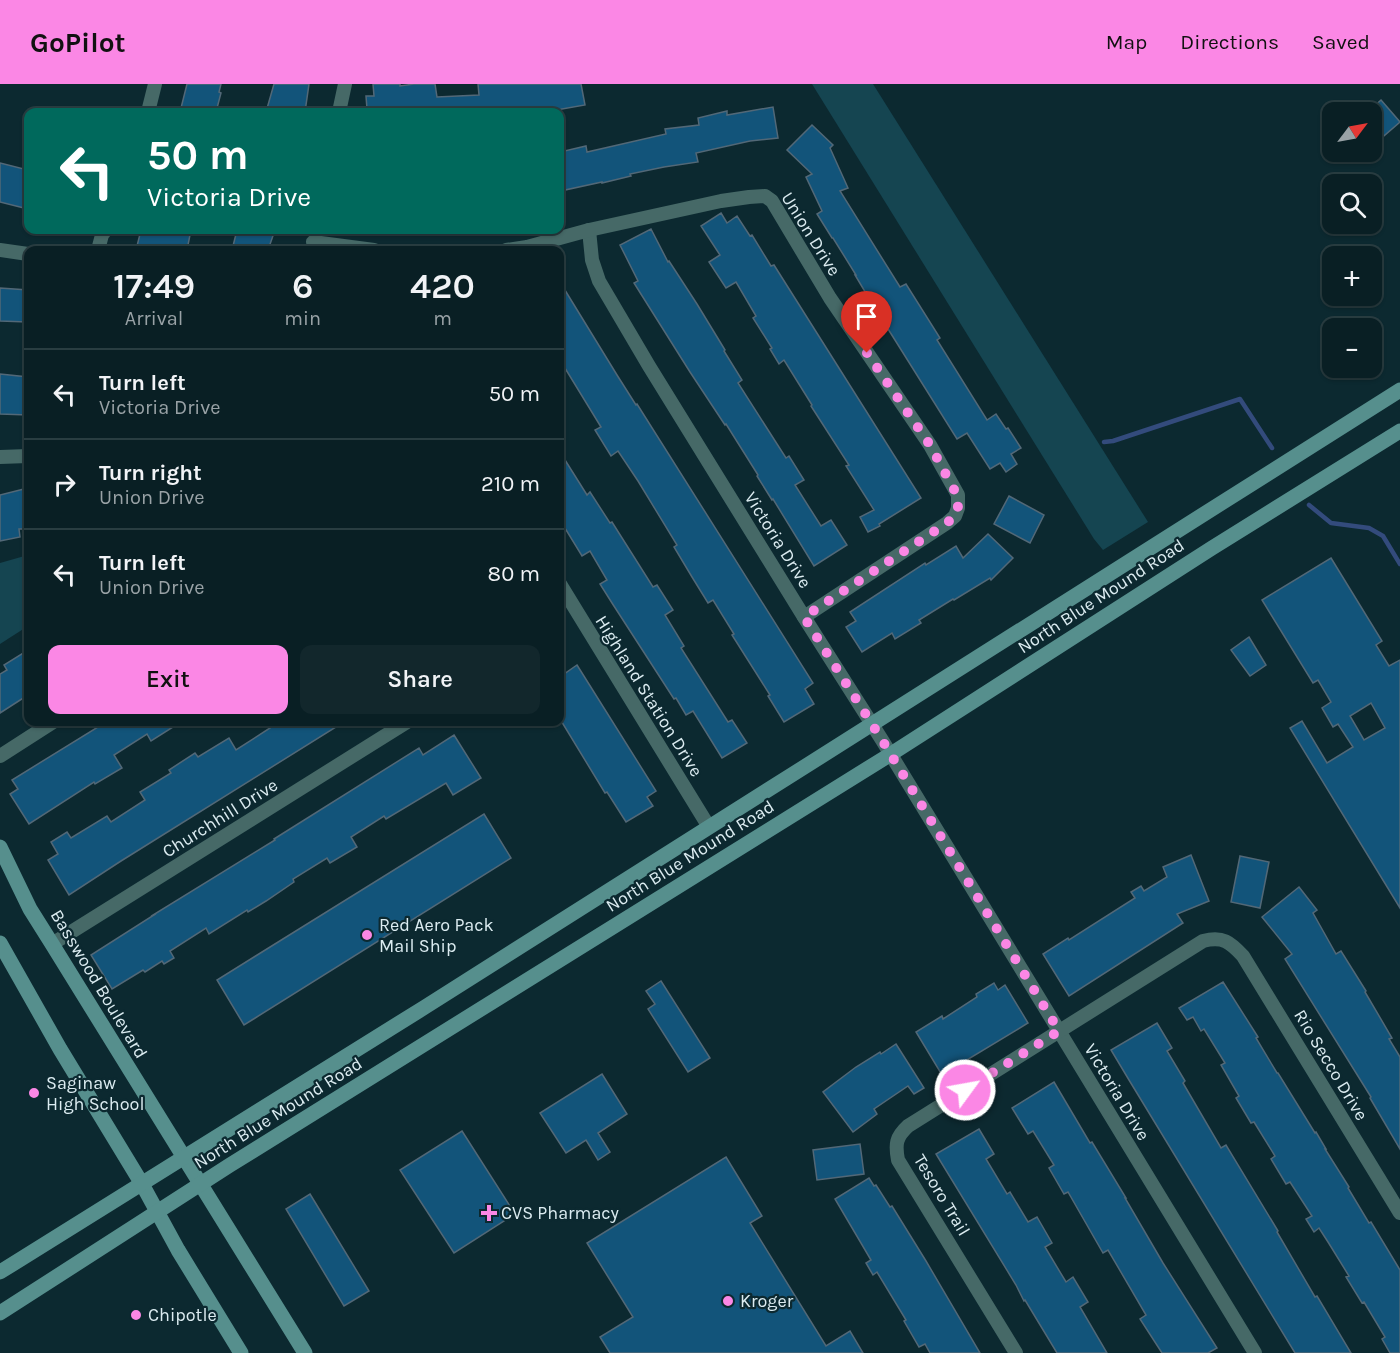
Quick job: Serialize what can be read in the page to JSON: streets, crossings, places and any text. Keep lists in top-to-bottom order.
{
  "streets": {
    "main road": ["North Blue Mound Road", "Basswood Boulevard"],
    "street": [
      "Union Drive",
      "Victoria Drive",
      "Highland Station Drive",
      "Churchhill Drive",
      "Rio Secco Drive",
      "Tesoro Trail"
    ]
  },
  "crossings": [
    ["Union Drive", "Victoria Drive"],
    ["Victoria Drive", "North Blue Mound Road"],
    ["Victoria Drive", "Tesoro Trail"],
    ["North Blue Mound Road", "Highland Station Drive"],
    ["North Blue Mound Road", "Basswood Boulevard"],
    ["Churchhill Drive", "Basswood Boulevard"],
    ["Rio Secco Drive", "Tesoro Trail"]
  ],
  "places": {
    "other": [
      "Red Aero Pack Mail Ship",
      "Saginaw High School",
      "Kroger",
      "Chipotle"
    ],
    "health": ["CVS Pharmacy"]
  },
  "north": "top right",
  "page": {
    "header": "GoPilot",
    "nav": ["Map", "Directions", "Saved"],
    "map_buttons": ["+", "−"],
    "turn": ["50 m", "Victoria Drive"],
    "eta": [
      "17:49",
      "Arrival",
      "6",
      "min",
      "420",
      "m"
    ],
    "list": [
      {
        "name": "Turn left",
        "note": "Victoria Drive",
        "value": "50 m"
      },
      {
        "name": "Turn right",
        "note": "Union Drive",
        "value": "210 m"
      },
      {
        "name": "Turn left",
        "note": "Union Drive",
        "value": "80 m"
      }
    ],
    "buttons": ["Exit", "Share"]
  }
}
